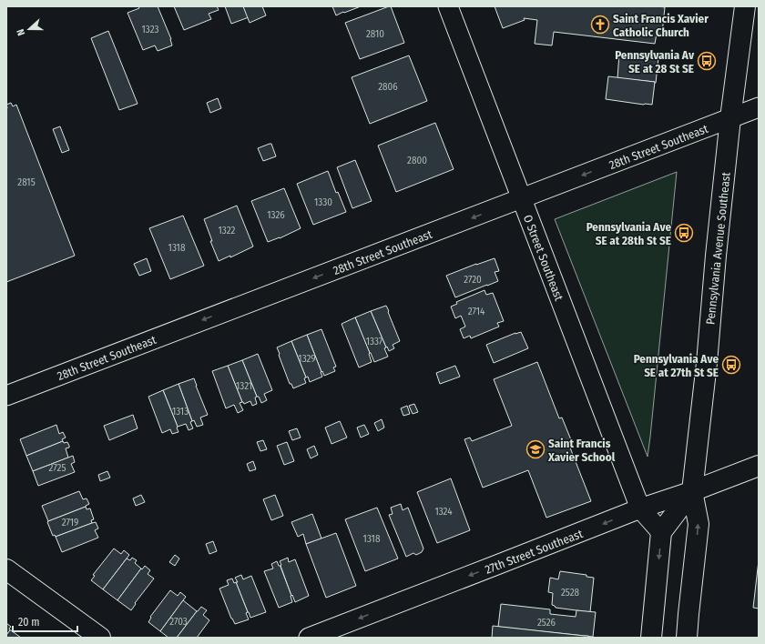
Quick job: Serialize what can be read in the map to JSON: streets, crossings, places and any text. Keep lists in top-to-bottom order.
{
  "streets": {
    "main road": ["Pennsylvania Avenue Southeast", "27th Street Southeast"],
    "street": ["28th Street Southeast", "O Street Southeast"]
  },
  "crossings": [
    ["28th Street Southeast", "Pennsylvania Avenue Southeast"],
    ["28th Street Southeast", "O Street Southeast"],
    ["Pennsylvania Avenue Southeast", "27th Street Southeast"],
    ["O Street Southeast", "27th Street Southeast"]
  ],
  "one_way": ["28th Street Southeast", "27th Street Southeast"],
  "places": {
    "church": ["Saint Francis Xavier Catholic Church"],
    "bus stop": ["Pennsylvania Av SE at 28 St SE", "Pennsylvania Ave SE at 28th St SE", "Pennsylvania Ave SE at 27th St SE"],
    "school or university": ["Saint Francis Xavier School"]
  },
  "house_numbers": [
    "1323",
    "2810",
    "2806",
    "2800",
    "2815",
    "1330",
    "1326",
    "1322",
    "1318",
    "2720",
    "2714",
    "1337",
    "1329",
    "1321",
    "1313",
    "2725",
    "1324",
    "2719",
    "1318",
    "2528",
    "2703",
    "2526"
  ],
  "scale_bar": "20 m",
  "north": "left"
}
